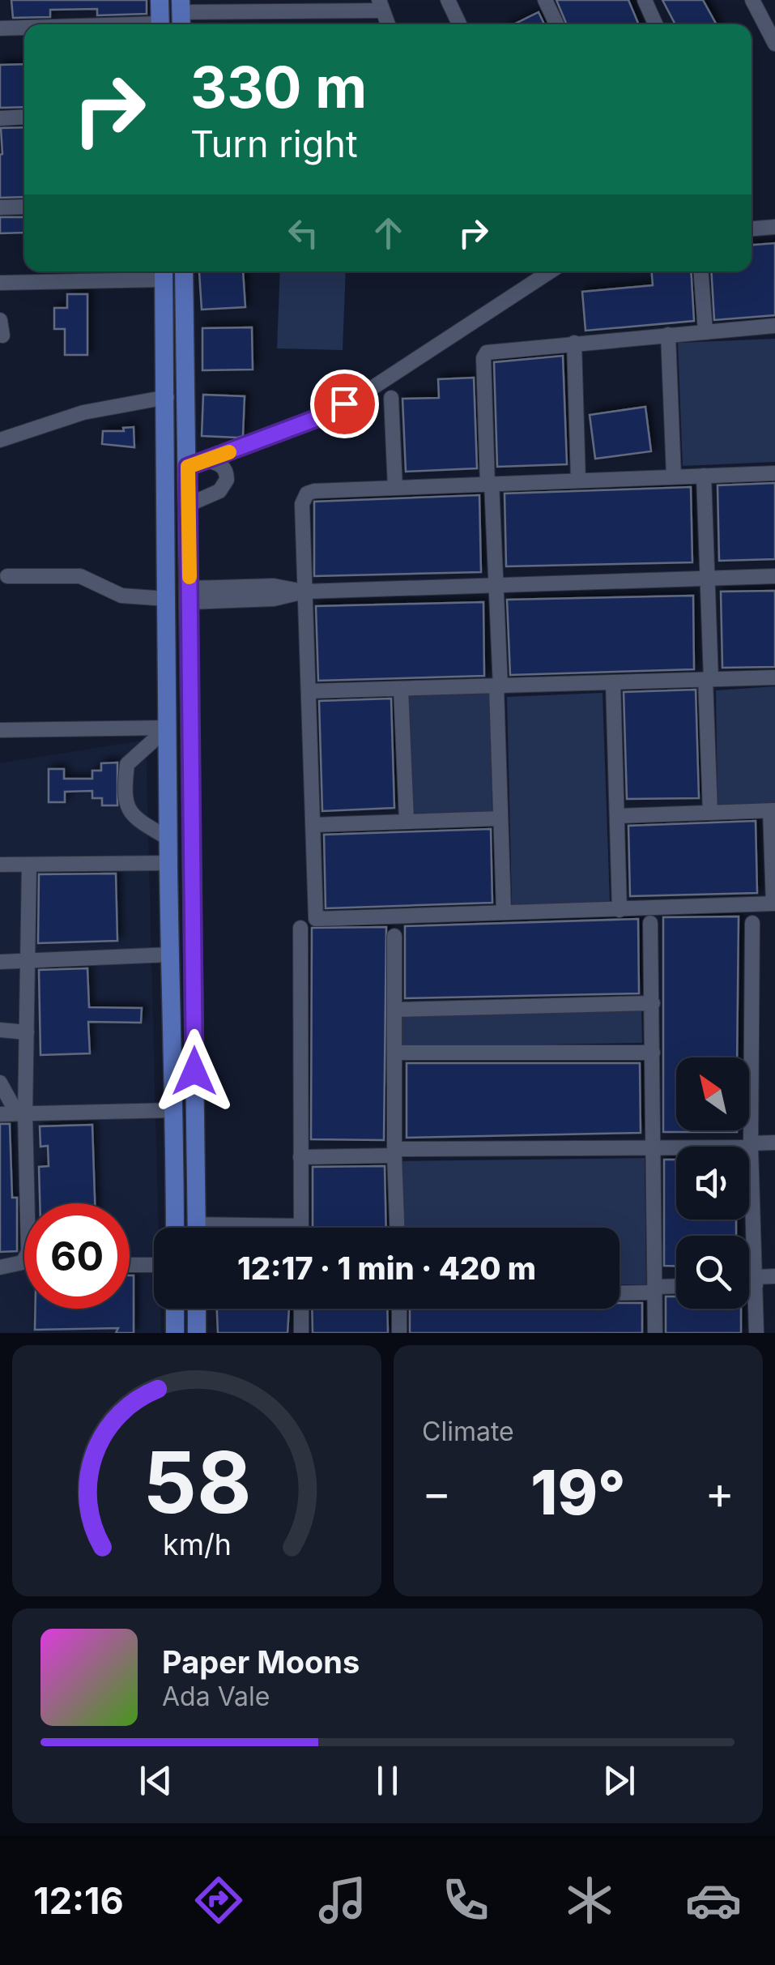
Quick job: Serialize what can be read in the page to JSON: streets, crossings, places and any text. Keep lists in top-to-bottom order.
{
  "north": "top left",
  "page": {
    "turn": ["330 m", "Turn right"],
    "limit": "60",
    "trip": "12:17 · 1 min · 420 m",
    "tile": "Climate",
    "heat": ["−", "19°", "+"],
    "song": ["Paper Moons", "Ada Vale"],
    "tabs": "12:16",
    "gauge": ["58", "km/h"]
  }
}
